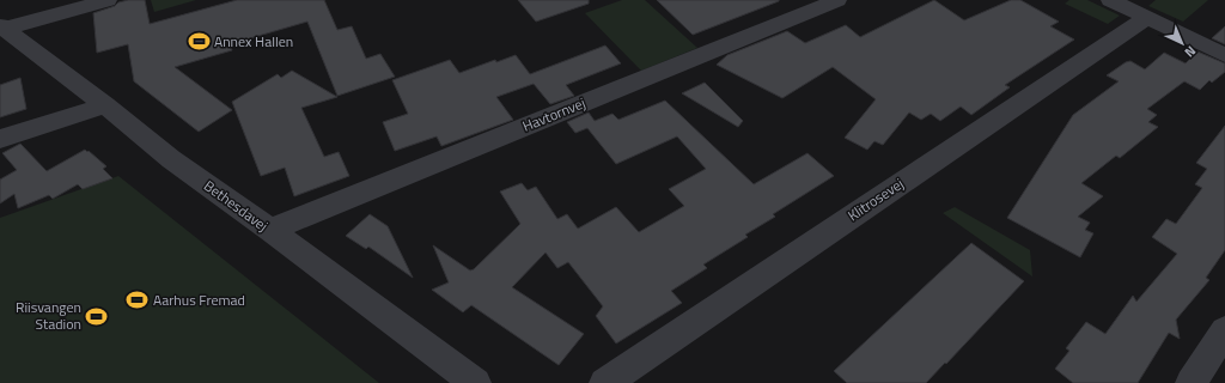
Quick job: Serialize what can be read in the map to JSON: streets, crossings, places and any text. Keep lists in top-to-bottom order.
{
  "streets": {
    "street": ["Havtornvej", "Klitrosevej", "Bethesdavej"]
  },
  "crossings": [
    ["Havtornvej", "Bethesdavej"]
  ],
  "places": {
    "sports": ["Annex Hallen", "Aarhus Fremad", "Riisvangen Stadion"]
  },
  "north": "bottom right"
}
